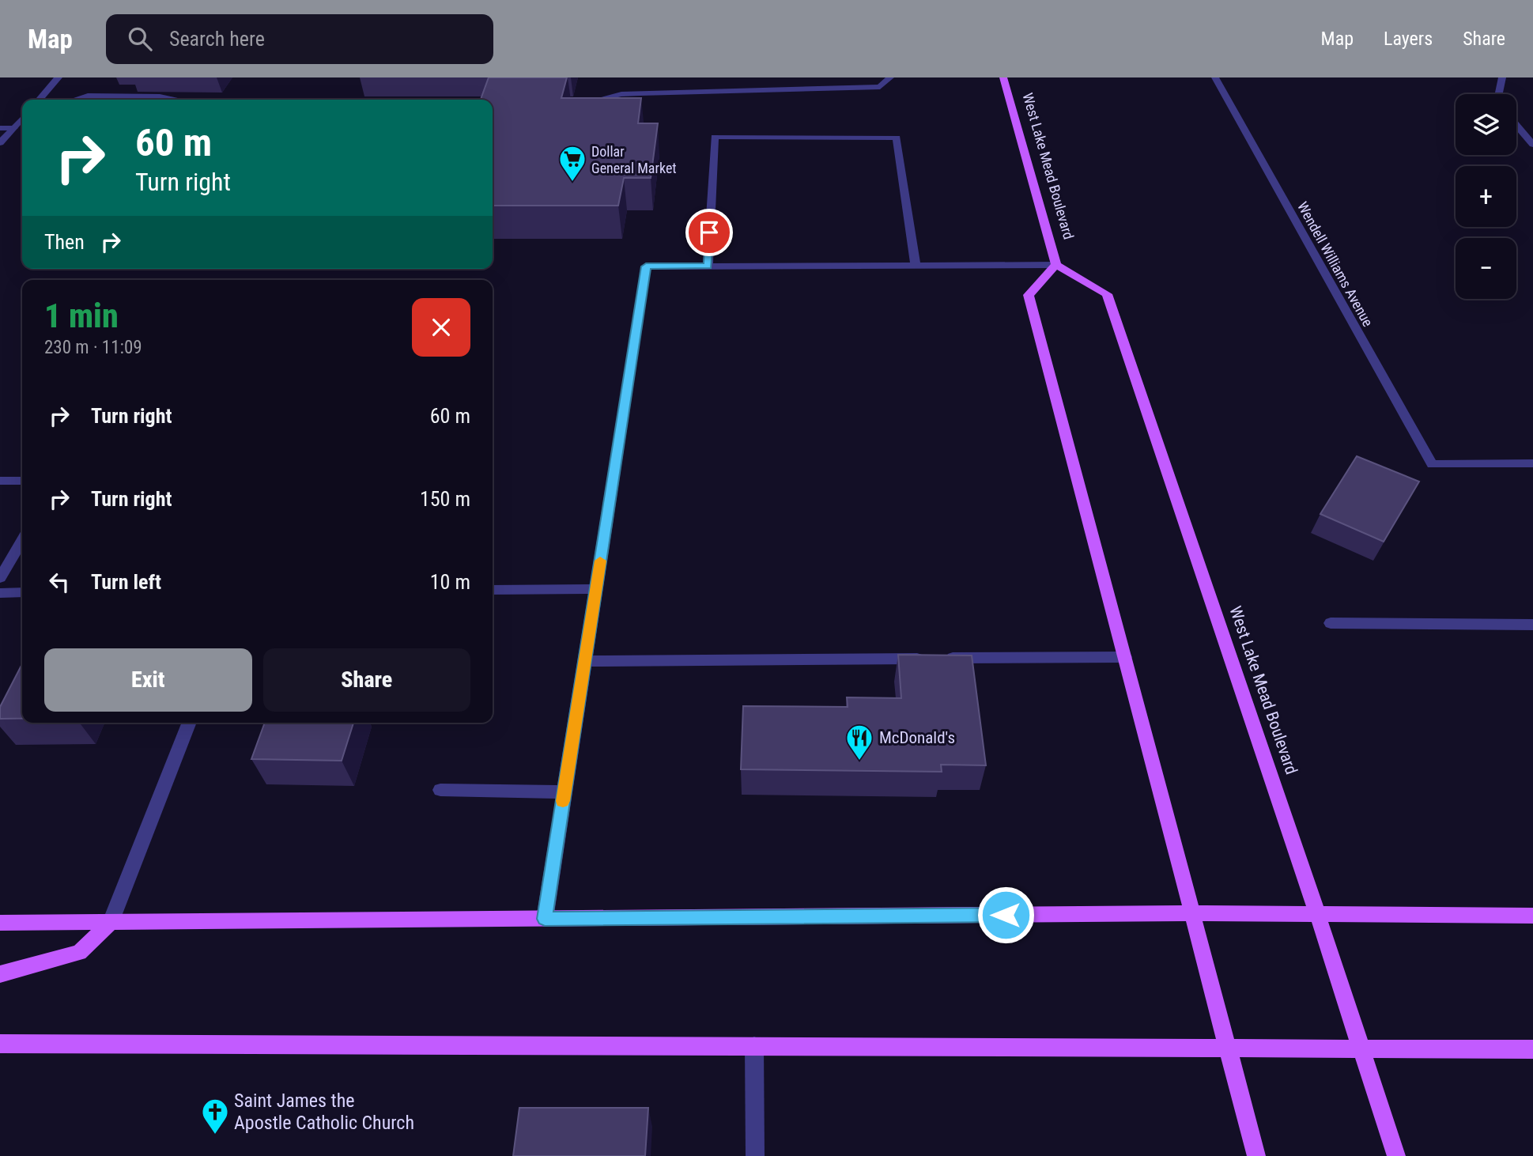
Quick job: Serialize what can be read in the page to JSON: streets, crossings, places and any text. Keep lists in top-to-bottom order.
{
  "streets": {
    "main road": ["West Lake Mead Boulevard"],
    "street": ["Wendell Williams Avenue"]
  },
  "places": {
    "supermarket": ["Dollar General Market"],
    "restaurant": ["McDonald's"],
    "church": ["Saint James the Apostle Catholic Church"]
  },
  "page": {
    "header": "Map",
    "search": "Search here",
    "nav": ["Map", "Layers", "Share"],
    "map_buttons": ["+", "−"],
    "turn": ["60 m", "Turn right"],
    "then": "Then",
    "heading": ["1 min", "230 m · 11:09"],
    "list": [
      {
        "name": "Turn right",
        "value": "60 m"
      },
      {
        "name": "Turn right",
        "value": "150 m"
      },
      {
        "name": "Turn left",
        "value": "10 m"
      }
    ],
    "buttons": ["Exit", "Share"]
  }
}
